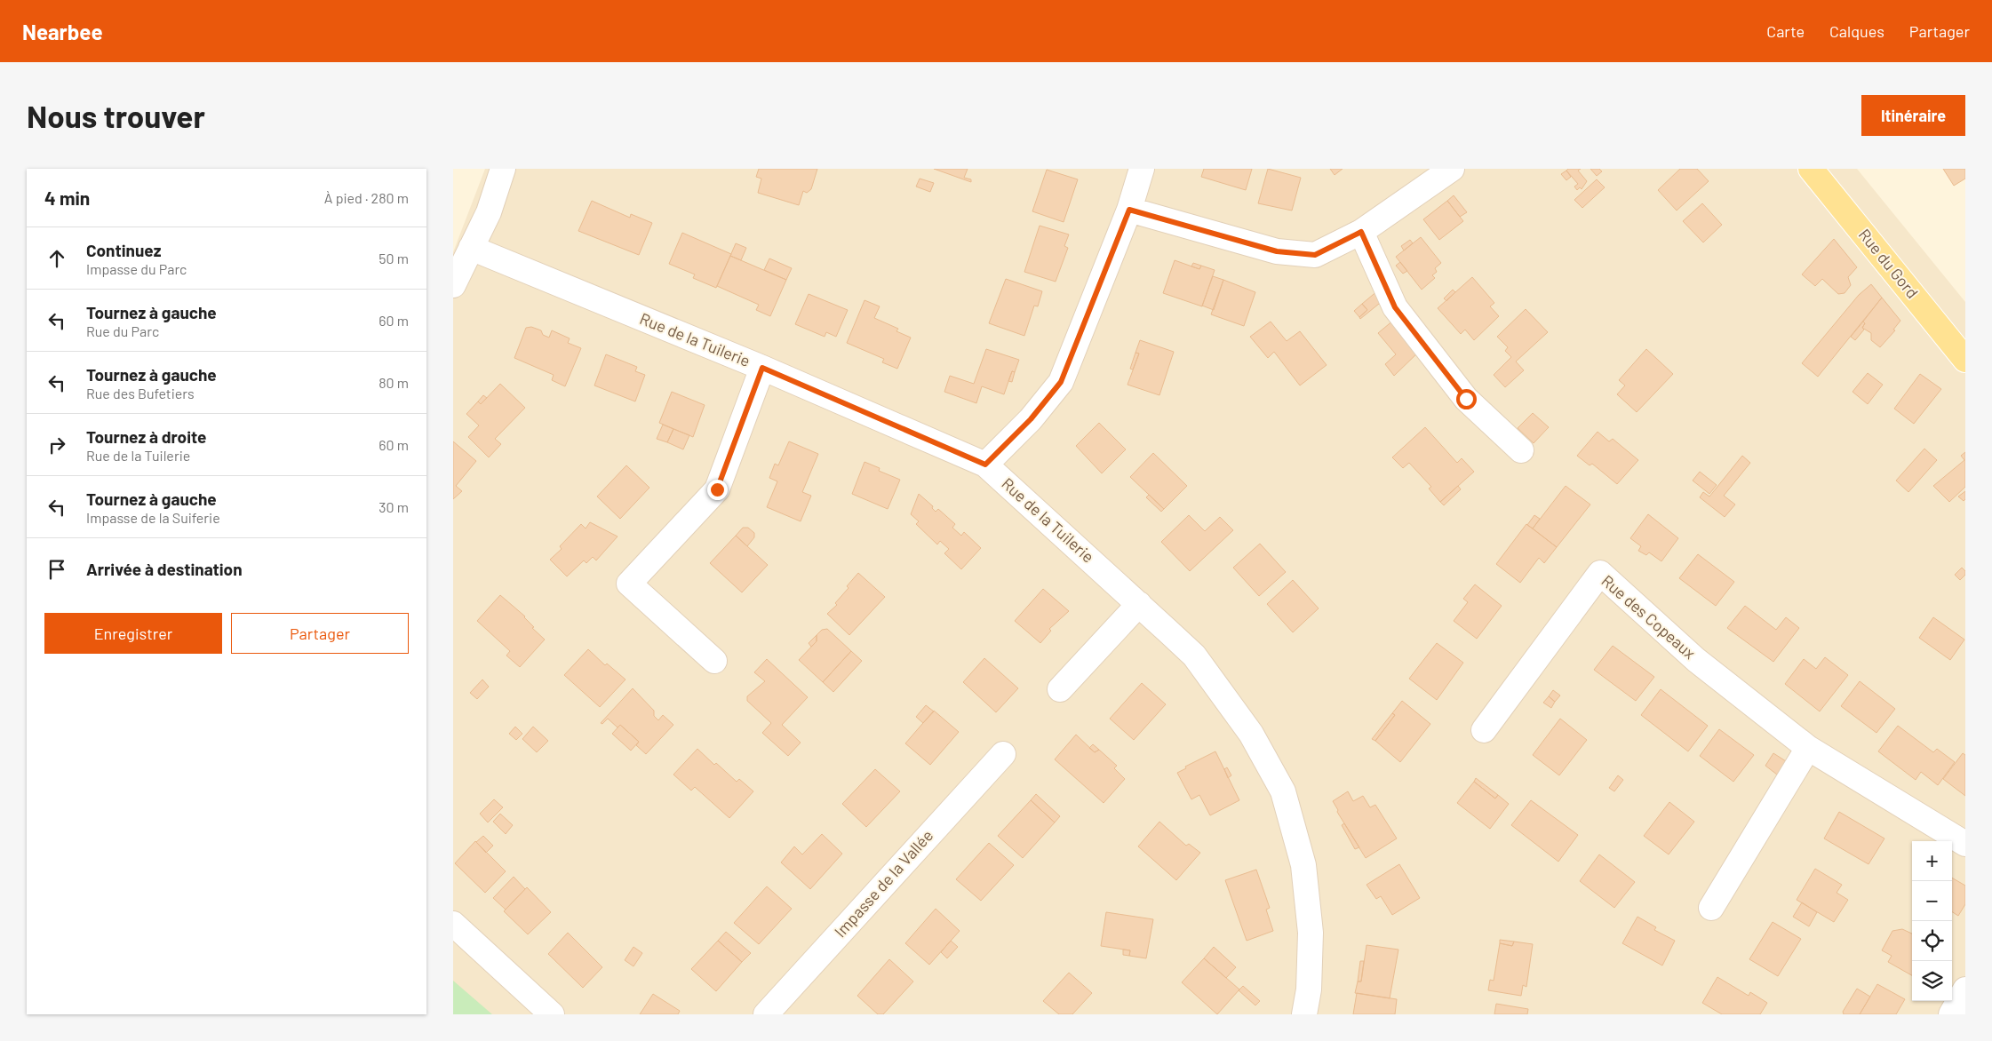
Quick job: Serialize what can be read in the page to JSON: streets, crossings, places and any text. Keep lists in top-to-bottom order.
{
  "streets": {
    "main road": ["Rue du Gord"],
    "street": ["Rue de la Tuilerie", "Rue des Copeaux", "Impasse de la Vallée"]
  },
  "page": {
    "header": "Nearbee",
    "nav": ["Carte", "Calques", "Partager"],
    "buttons": [
      "Itinéraire",
      ["Enregistrer", "Partager"]
    ],
    "title": "Nous trouver",
    "heading": ["4 min", "À pied · 280 m"],
    "list": [
      ["Continuez", "Impasse du Parc", "50 m"],
      ["Tournez à gauche", "Rue du Parc", "60 m"],
      ["Tournez à gauche", "Rue des Bufetiers", "80 m"],
      ["Tournez à droite", "Rue de la Tuilerie", "60 m"],
      ["Tournez à gauche", "Impasse de la Suiferie", "30 m"],
      "Arrivée à destination"
    ],
    "map_buttons": ["+", "−"]
  }
}
